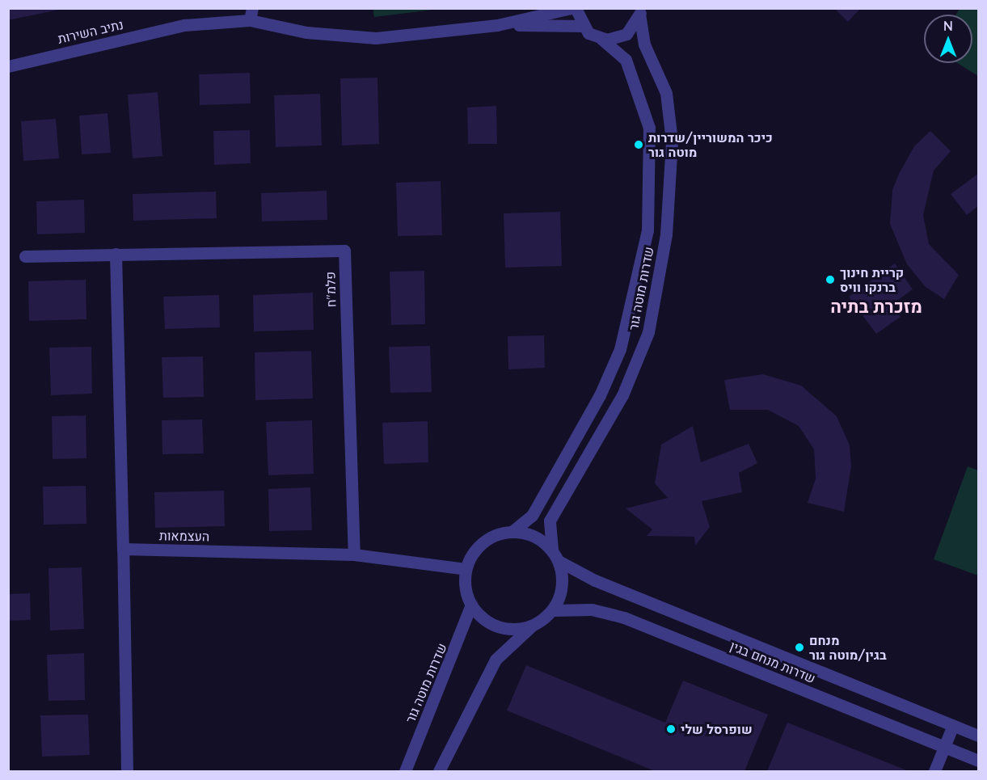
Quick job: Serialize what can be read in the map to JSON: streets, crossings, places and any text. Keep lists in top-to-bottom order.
{
  "streets": {
    "street": [
      "נתיב השירות",
      "שדרות מוטה גור",
      "פלמ\"ח",
      "העצמאות",
      "שדרות מנחם בגין"
    ]
  },
  "crossings": [
    ["נתיב השירות", "שדרות מוטה גור"],
    ["שדרות מוטה גור", "העצמאות"],
    ["שדרות מוטה גור", "שדרות מנחם בגין"],
    ["פלמ\"ח", "העצמאות"],
    ["העצמאות", "שדרות מנחם בגין"]
  ],
  "districts": ["מזכרת בתיה"],
  "places": [
    "כיכר המשוריין/שדרות מוטה גור",
    "קריית חינוך ברנקו וויס",
    "מנחם בגין/מוטה גור",
    "שופרסל שלי"
  ],
  "north": "top"
}
